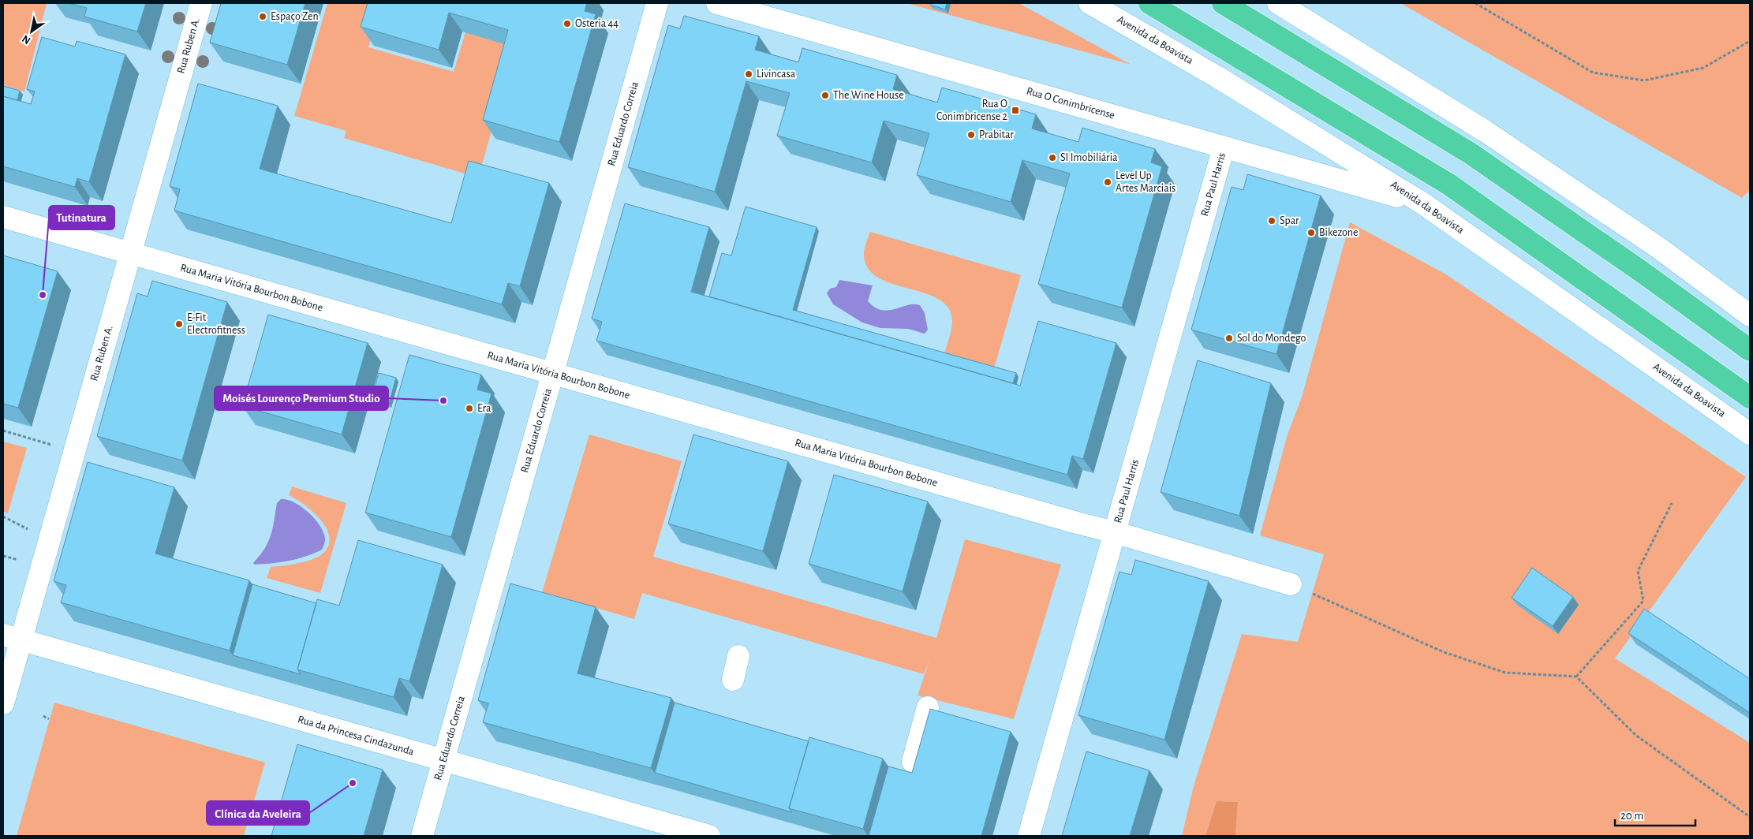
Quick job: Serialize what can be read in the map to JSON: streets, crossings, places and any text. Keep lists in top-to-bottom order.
{
  "streets": {
    "street": [
      "Avenida da Boavista",
      "Rua Ruben A.",
      "Rua O Conimbricense",
      "Rua Eduardo Correia",
      "Rua Paul Harris",
      "Rua Maria Vitória Bourbon Bobone",
      "Rua da Princesa Cindazunda"
    ]
  },
  "crossings": [
    ["Avenida da Boavista", "Rua O Conimbricense"],
    ["Rua Ruben A.", "Rua Maria Vitória Bourbon Bobone"],
    ["Rua Ruben A.", "Rua da Princesa Cindazunda"],
    ["Rua O Conimbricense", "Rua Paul Harris"],
    ["Rua Eduardo Correia", "Rua Maria Vitória Bourbon Bobone"],
    ["Rua Eduardo Correia", "Rua da Princesa Cindazunda"],
    ["Rua Paul Harris", "Rua Maria Vitória Bourbon Bobone"]
  ],
  "places": {
    "other": [
      "Espaço Zen",
      "Osteria 44",
      "Livincasa",
      "The Wine House",
      "Prabitar",
      "SI Imobiliária",
      "Level Up Artes Marciais",
      "Spar",
      "Bikezone",
      "Tutinatura",
      "E-Fit Electrofitness",
      "Sol do Mondego",
      "Moisés Lourenço Premium Studio",
      "Era",
      "Clínica da Aveleira"
    ],
    "transit": ["Rua O Conimbricense 2"]
  },
  "scale_bar": "20 m",
  "north": "bottom left"
}
